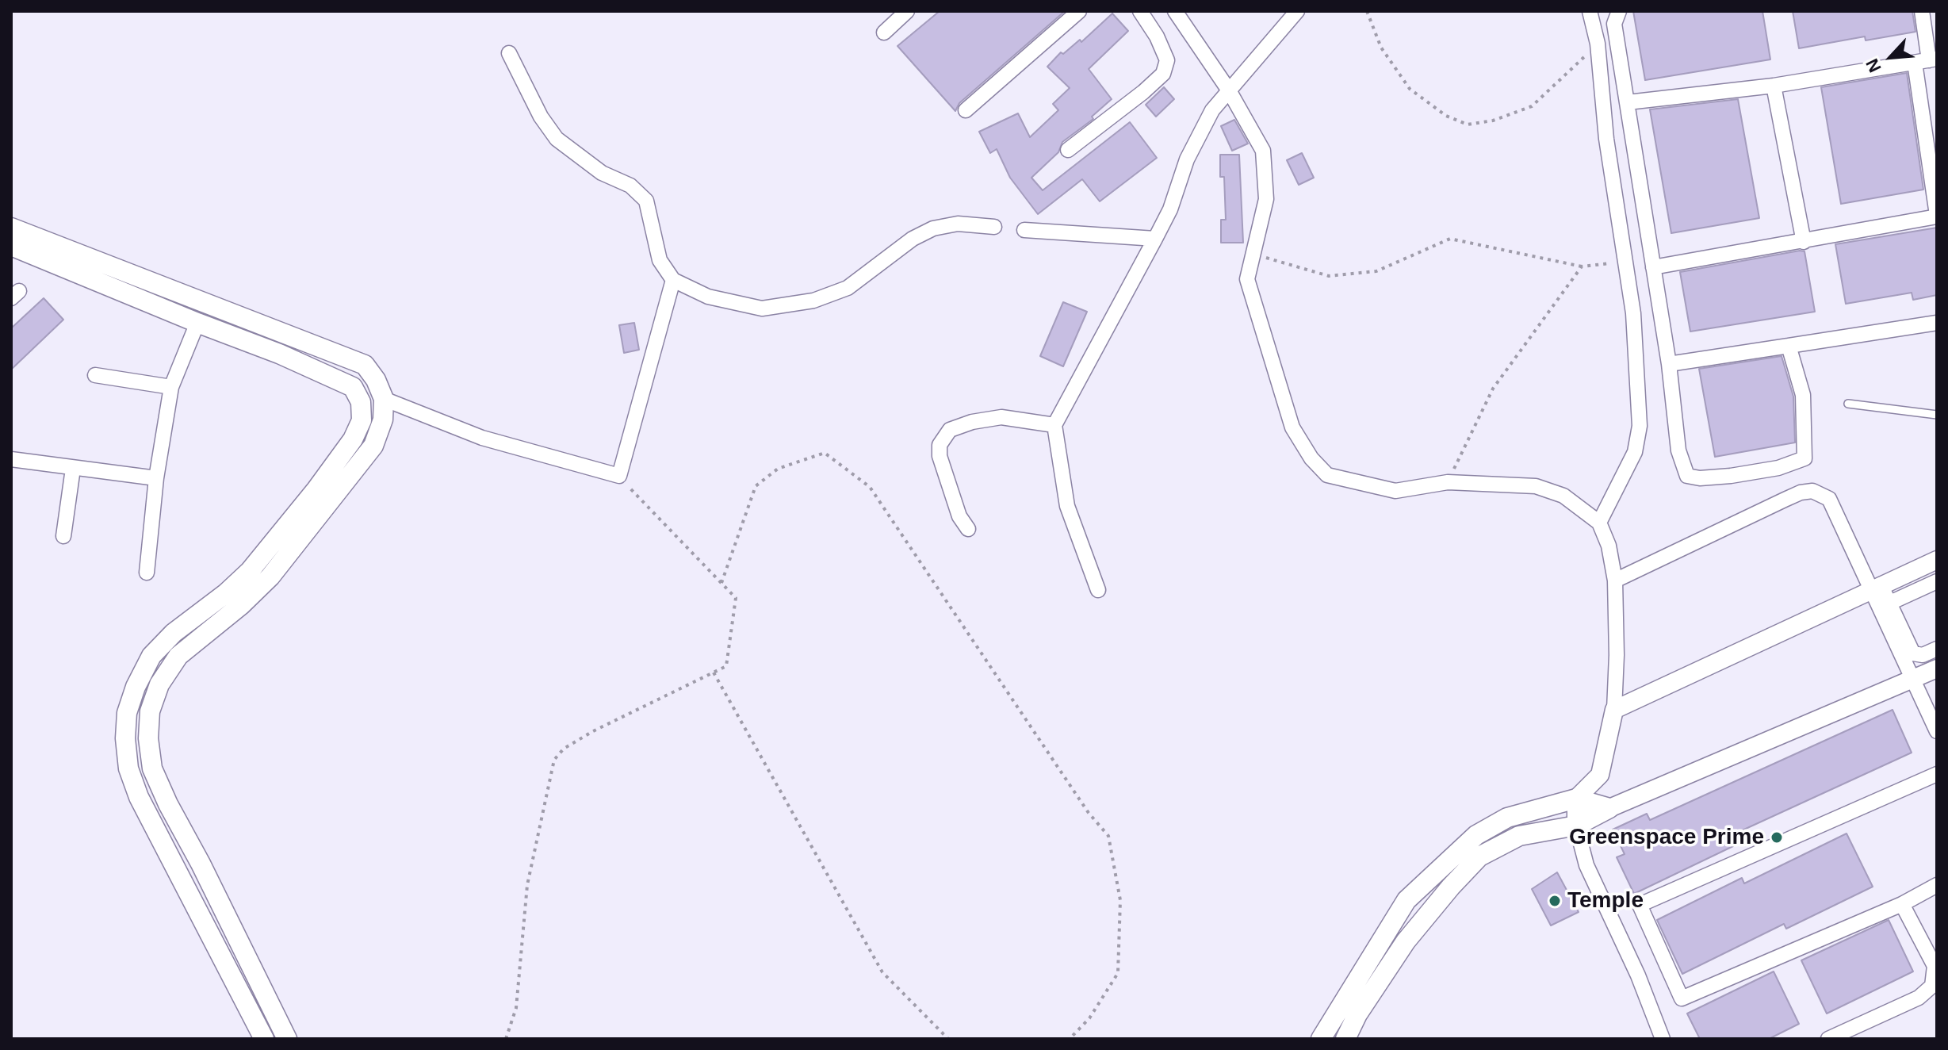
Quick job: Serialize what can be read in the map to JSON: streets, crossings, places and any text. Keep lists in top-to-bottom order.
{
  "places": ["Greenspace Prime", "Temple"],
  "north": "bottom left"
}
